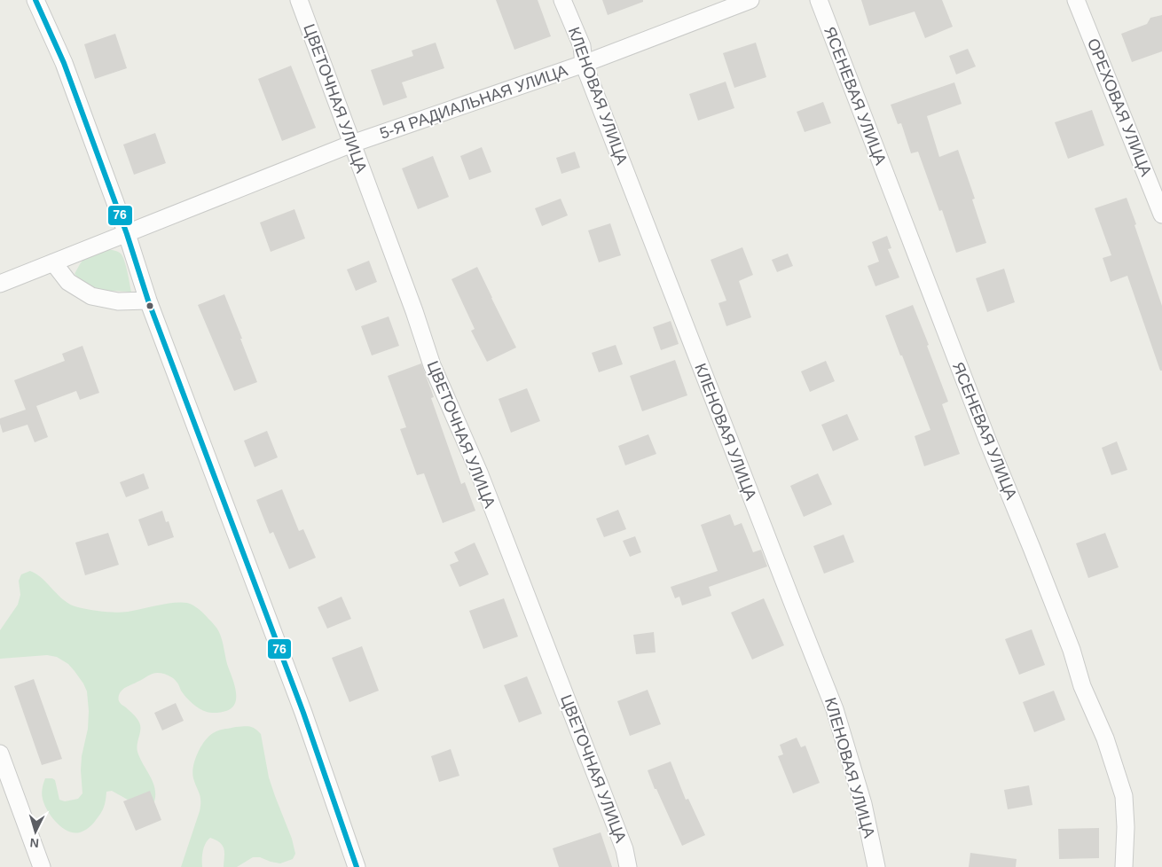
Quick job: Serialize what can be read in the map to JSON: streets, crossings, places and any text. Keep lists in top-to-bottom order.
{
  "streets": {
    "street": [
      "КЛЕНОВАЯ УЛИЦА",
      "ЯСЕНЕВАЯ УЛИЦА",
      "ЦВЕТОЧНАЯ УЛИЦА",
      "5-Я РАДИАЛЬНАЯ УЛИЦА",
      "ОРЕХОВАЯ УЛИЦА"
    ]
  },
  "crossings": [
    ["КЛЕНОВАЯ УЛИЦА", "5-Я РАДИАЛЬНАЯ УЛИЦА"],
    ["ЦВЕТОЧНАЯ УЛИЦА", "5-Я РАДИАЛЬНАЯ УЛИЦА"]
  ],
  "lines": ["transit line 76"],
  "north": "bottom"
}
